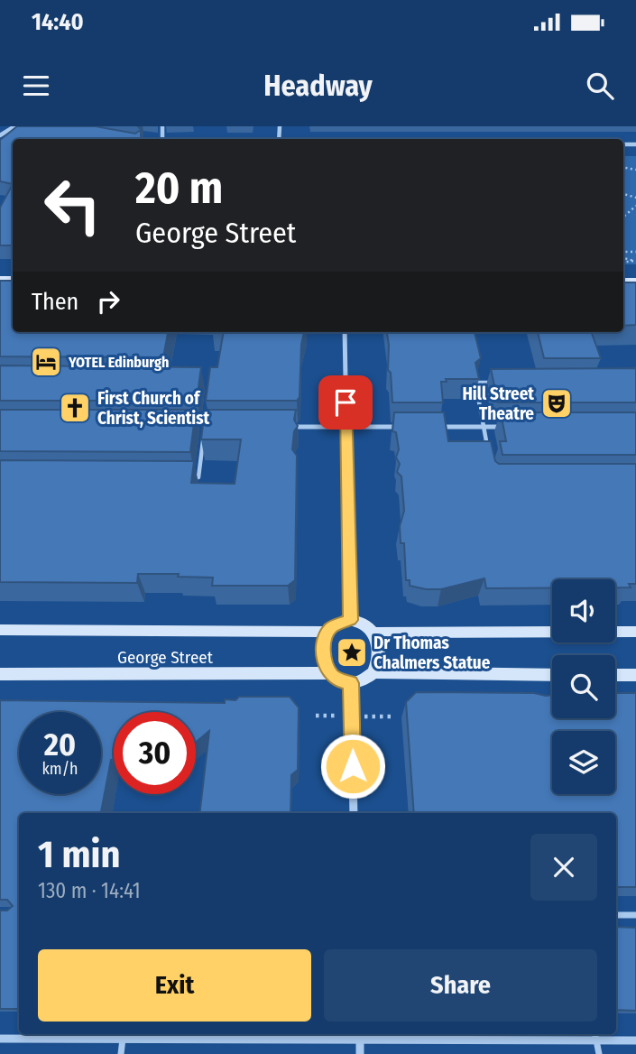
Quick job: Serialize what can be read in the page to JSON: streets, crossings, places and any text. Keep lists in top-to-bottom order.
{
  "streets": {
    "street": ["George Street"]
  },
  "places": {
    "hotel": ["YOTEL Edinburgh"],
    "theatre": ["Hill Street Theatre"],
    "church": ["First Church of Christ, Scientist"],
    "place": ["Dr Thomas Chalmers Statue"]
  },
  "page": {
    "status": "14:40",
    "header": "Headway",
    "turn": ["20 m", "George Street"],
    "then": "Then",
    "speed": "20 km/h",
    "limit": "30",
    "heading": ["1 min", "130 m · 14:41"],
    "buttons": ["Exit", "Share"]
  }
}
